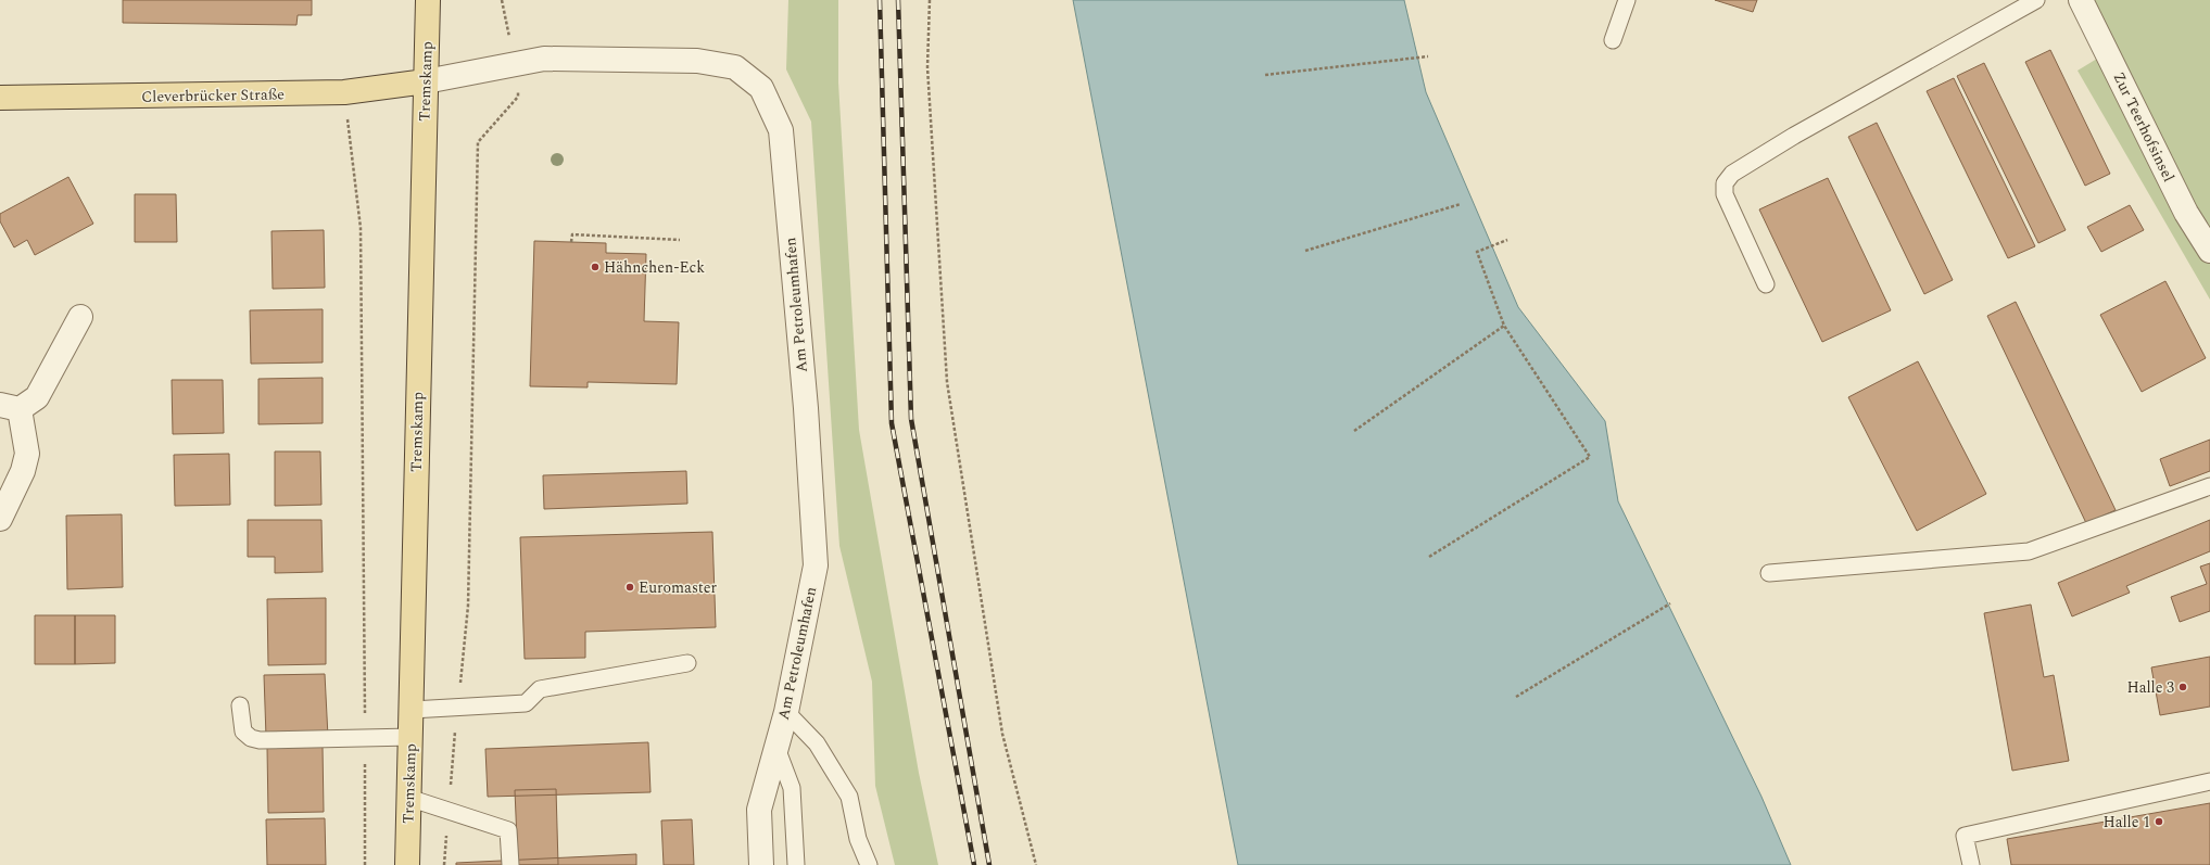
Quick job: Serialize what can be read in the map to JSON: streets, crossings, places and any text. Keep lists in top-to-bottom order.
{
  "streets": {
    "main road": ["Tremskamp", "Cleverbrücker Straße"],
    "street": ["Zur Teerhofsinsel", "Am Petroleumhafen"]
  },
  "crossings": [
    ["Tremskamp", "Cleverbrücker Straße"],
    ["Tremskamp", "Am Petroleumhafen"],
    ["Cleverbrücker Straße", "Am Petroleumhafen"]
  ],
  "places": [
    "Hähnchen-Eck",
    "Euromaster",
    "Halle 3",
    "Halle 1"
  ]
}
